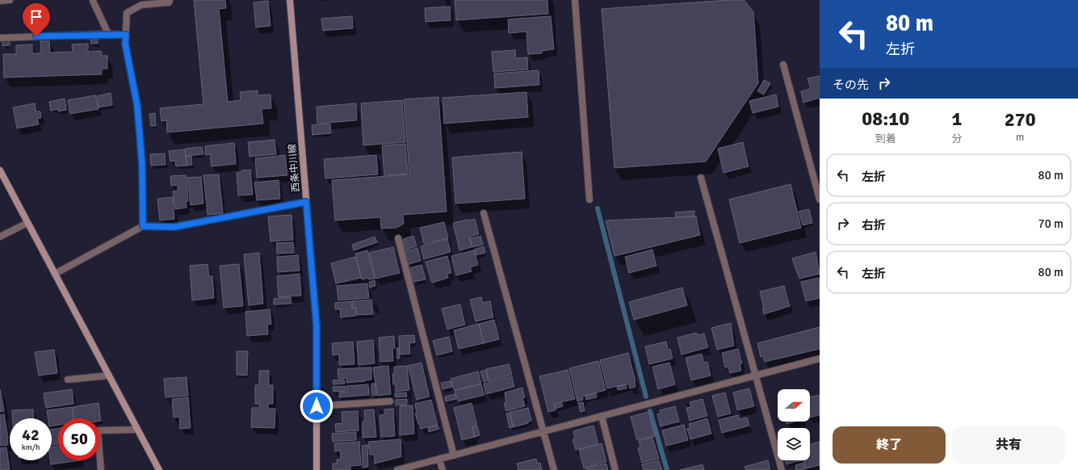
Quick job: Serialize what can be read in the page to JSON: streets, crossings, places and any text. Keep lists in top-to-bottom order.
{
  "streets": {
    "main road": ["西条中川線"]
  },
  "north": "right",
  "page": {
    "turn": ["80 m", "左折"],
    "then": "その先",
    "eta": [
      "08:10",
      "到着",
      "1",
      "分",
      "270",
      "m"
    ],
    "list": [
      {
        "name": "左折",
        "value": "80 m"
      },
      {
        "name": "右折",
        "value": "70 m"
      },
      {
        "name": "左折",
        "value": "80 m"
      }
    ],
    "speed": "42 km/h",
    "limit": "50",
    "buttons": ["終了", "共有"]
  }
}
